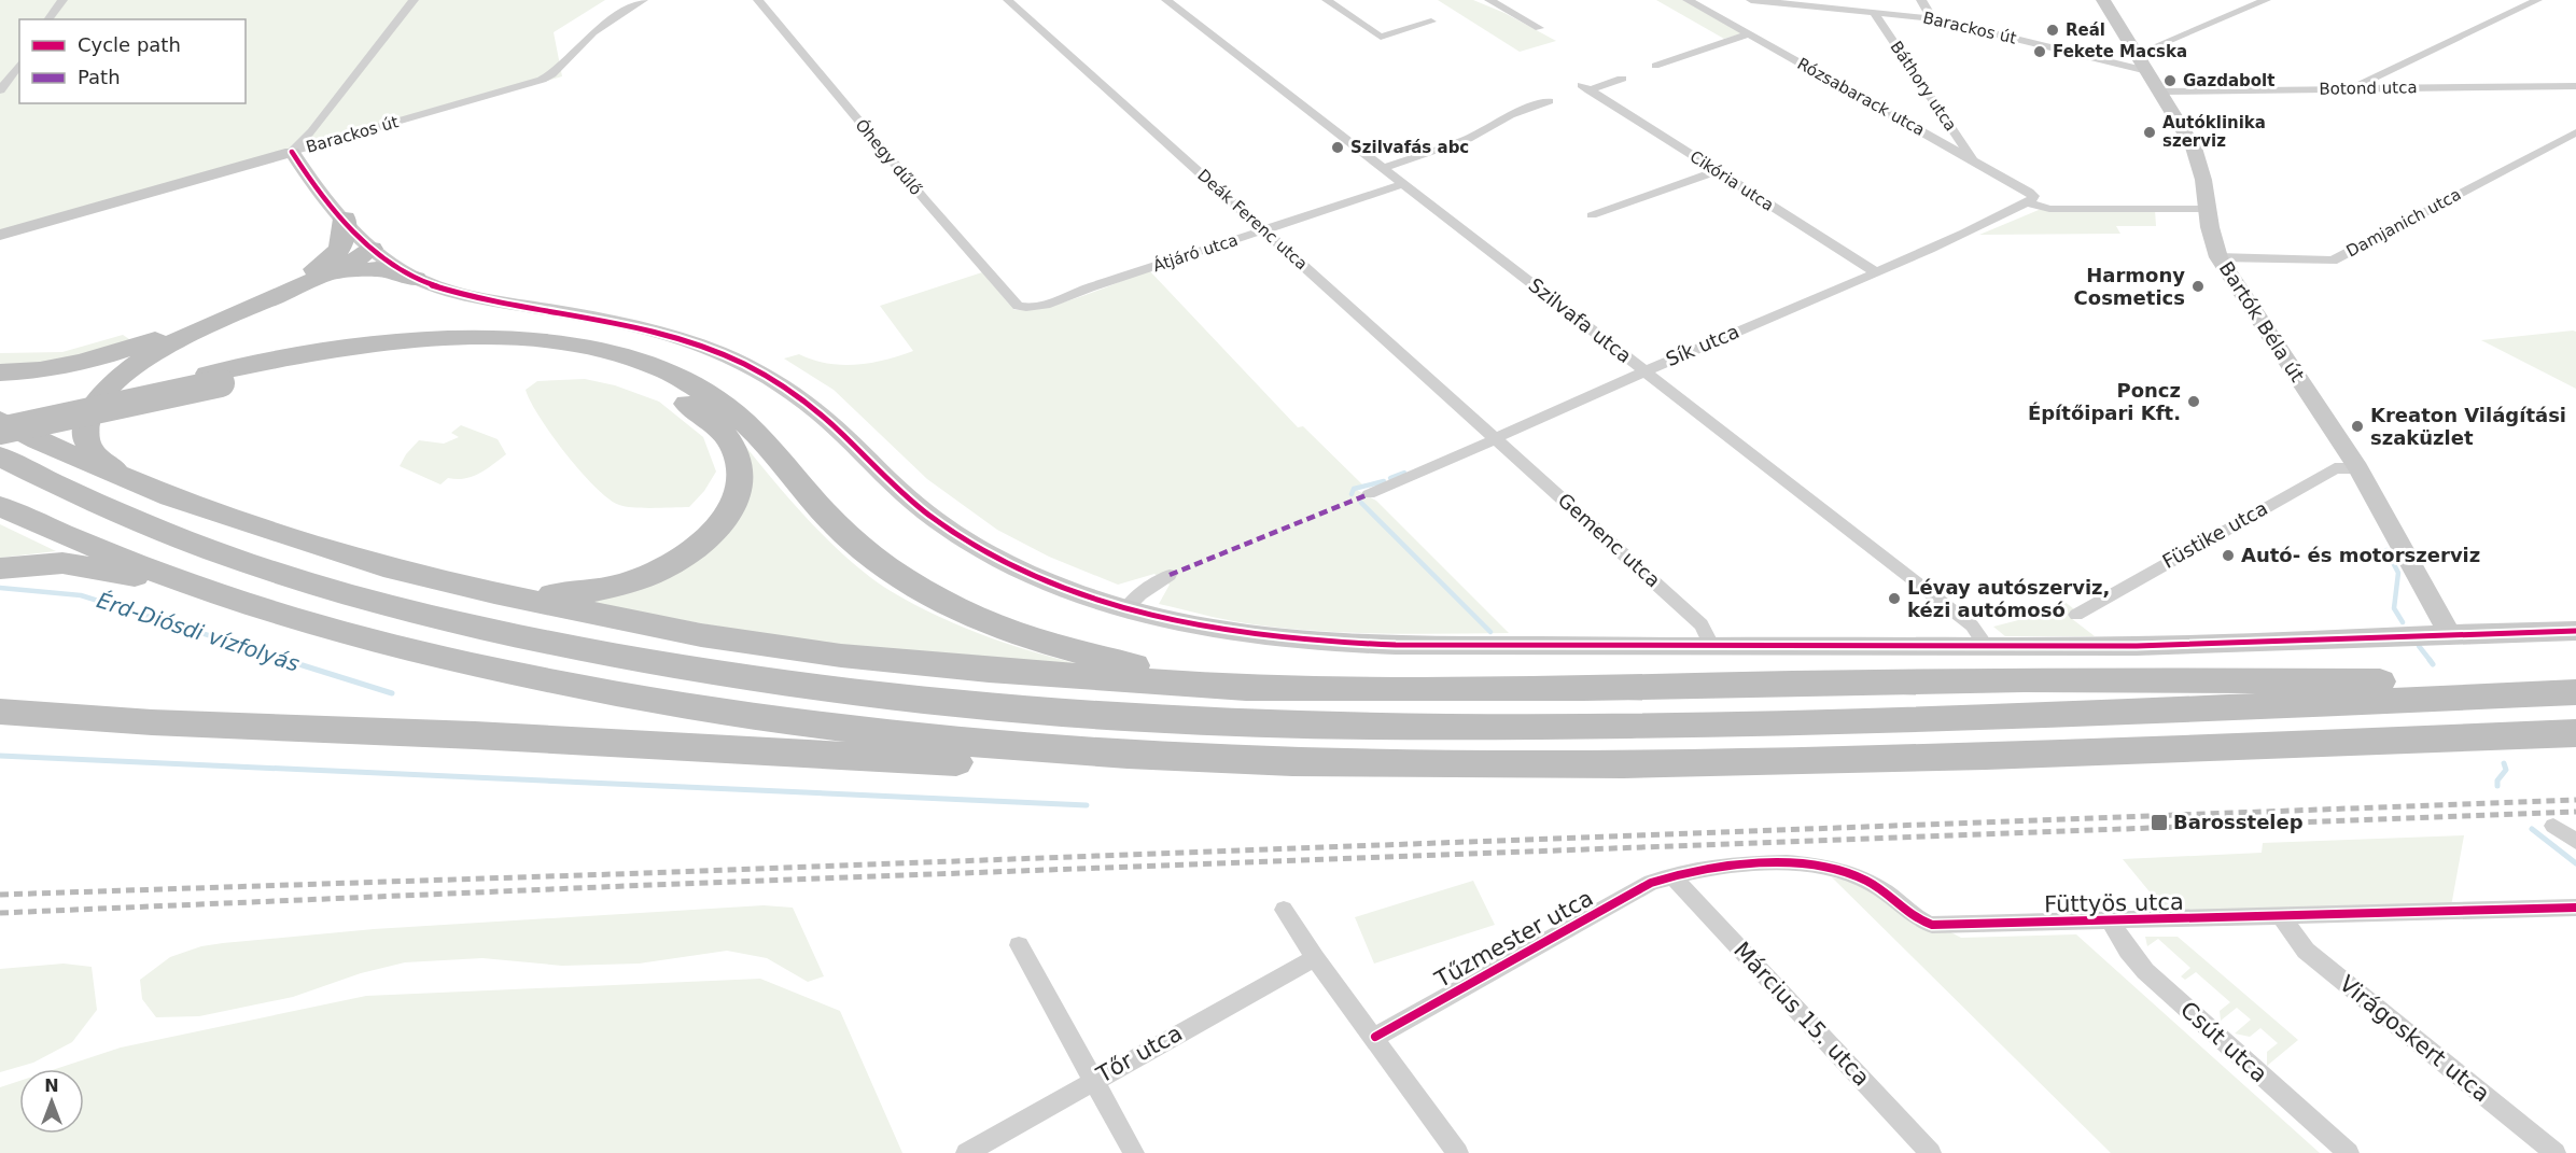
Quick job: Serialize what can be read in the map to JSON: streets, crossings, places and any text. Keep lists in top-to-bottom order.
{
  "streets": {
    "street": [
      "Barackos út",
      "Báthory utca",
      "Botond utca",
      "Rózsabarack utca",
      "Óhegy dűlő",
      "Cikória utca",
      "Deák Ferenc utca",
      "Damjanich utca",
      "Átjáró utca",
      "Szilvafa utca",
      "Bartók Béla út",
      "Sík utca",
      "Füstike utca",
      "Gemenc utca",
      "Füttyös utca",
      "Tűzmester utca",
      "Március 15. utca",
      "Virágoskert utca",
      "Csút utca",
      "Tőr utca"
    ]
  },
  "crossings": [
    ["Barackos út", "Báthory utca"],
    ["Barackos út", "Bartók Béla út"],
    ["Báthory utca", "Rózsabarack utca"],
    ["Botond utca", "Bartók Béla út"],
    ["Rózsabarack utca", "Bartók Béla út"],
    ["Rózsabarack utca", "Sík utca"],
    ["Óhegy dűlő", "Átjáró utca"],
    ["Cikória utca", "Sík utca"],
    ["Deák Ferenc utca", "Átjáró utca"],
    ["Deák Ferenc utca", "Sík utca"],
    ["Deák Ferenc utca", "Gemenc utca"],
    ["Damjanich utca", "Bartók Béla út"],
    ["Átjáró utca", "Szilvafa utca"],
    ["Szilvafa utca", "Sík utca"],
    ["Bartók Béla út", "Füstike utca"],
    ["Sík utca", "Gemenc utca"],
    ["Füttyös utca", "Tűzmester utca"],
    ["Füttyös utca", "Március 15. utca"],
    ["Füttyös utca", "Virágoskert utca"],
    ["Füttyös utca", "Csút utca"],
    ["Tűzmester utca", "Március 15. utca"]
  ],
  "water": ["Érd-Diósdi vízfolyás"],
  "places": {
    "other": [
      "Reál",
      "Fekete Macska",
      "Gazdabolt",
      "Autóklinika szerviz",
      "Szilvafás abc",
      "Harmony Cosmetics",
      "Poncz Építőipari Kft.",
      "Kreaton Világítási szaküzlet",
      "Autó- és motorszerviz",
      "Lévay autószerviz, kézi autómosó"
    ],
    "transit": ["Barosstelep"]
  },
  "legend": ["Cycle path", "Path"],
  "north": "top"
}
